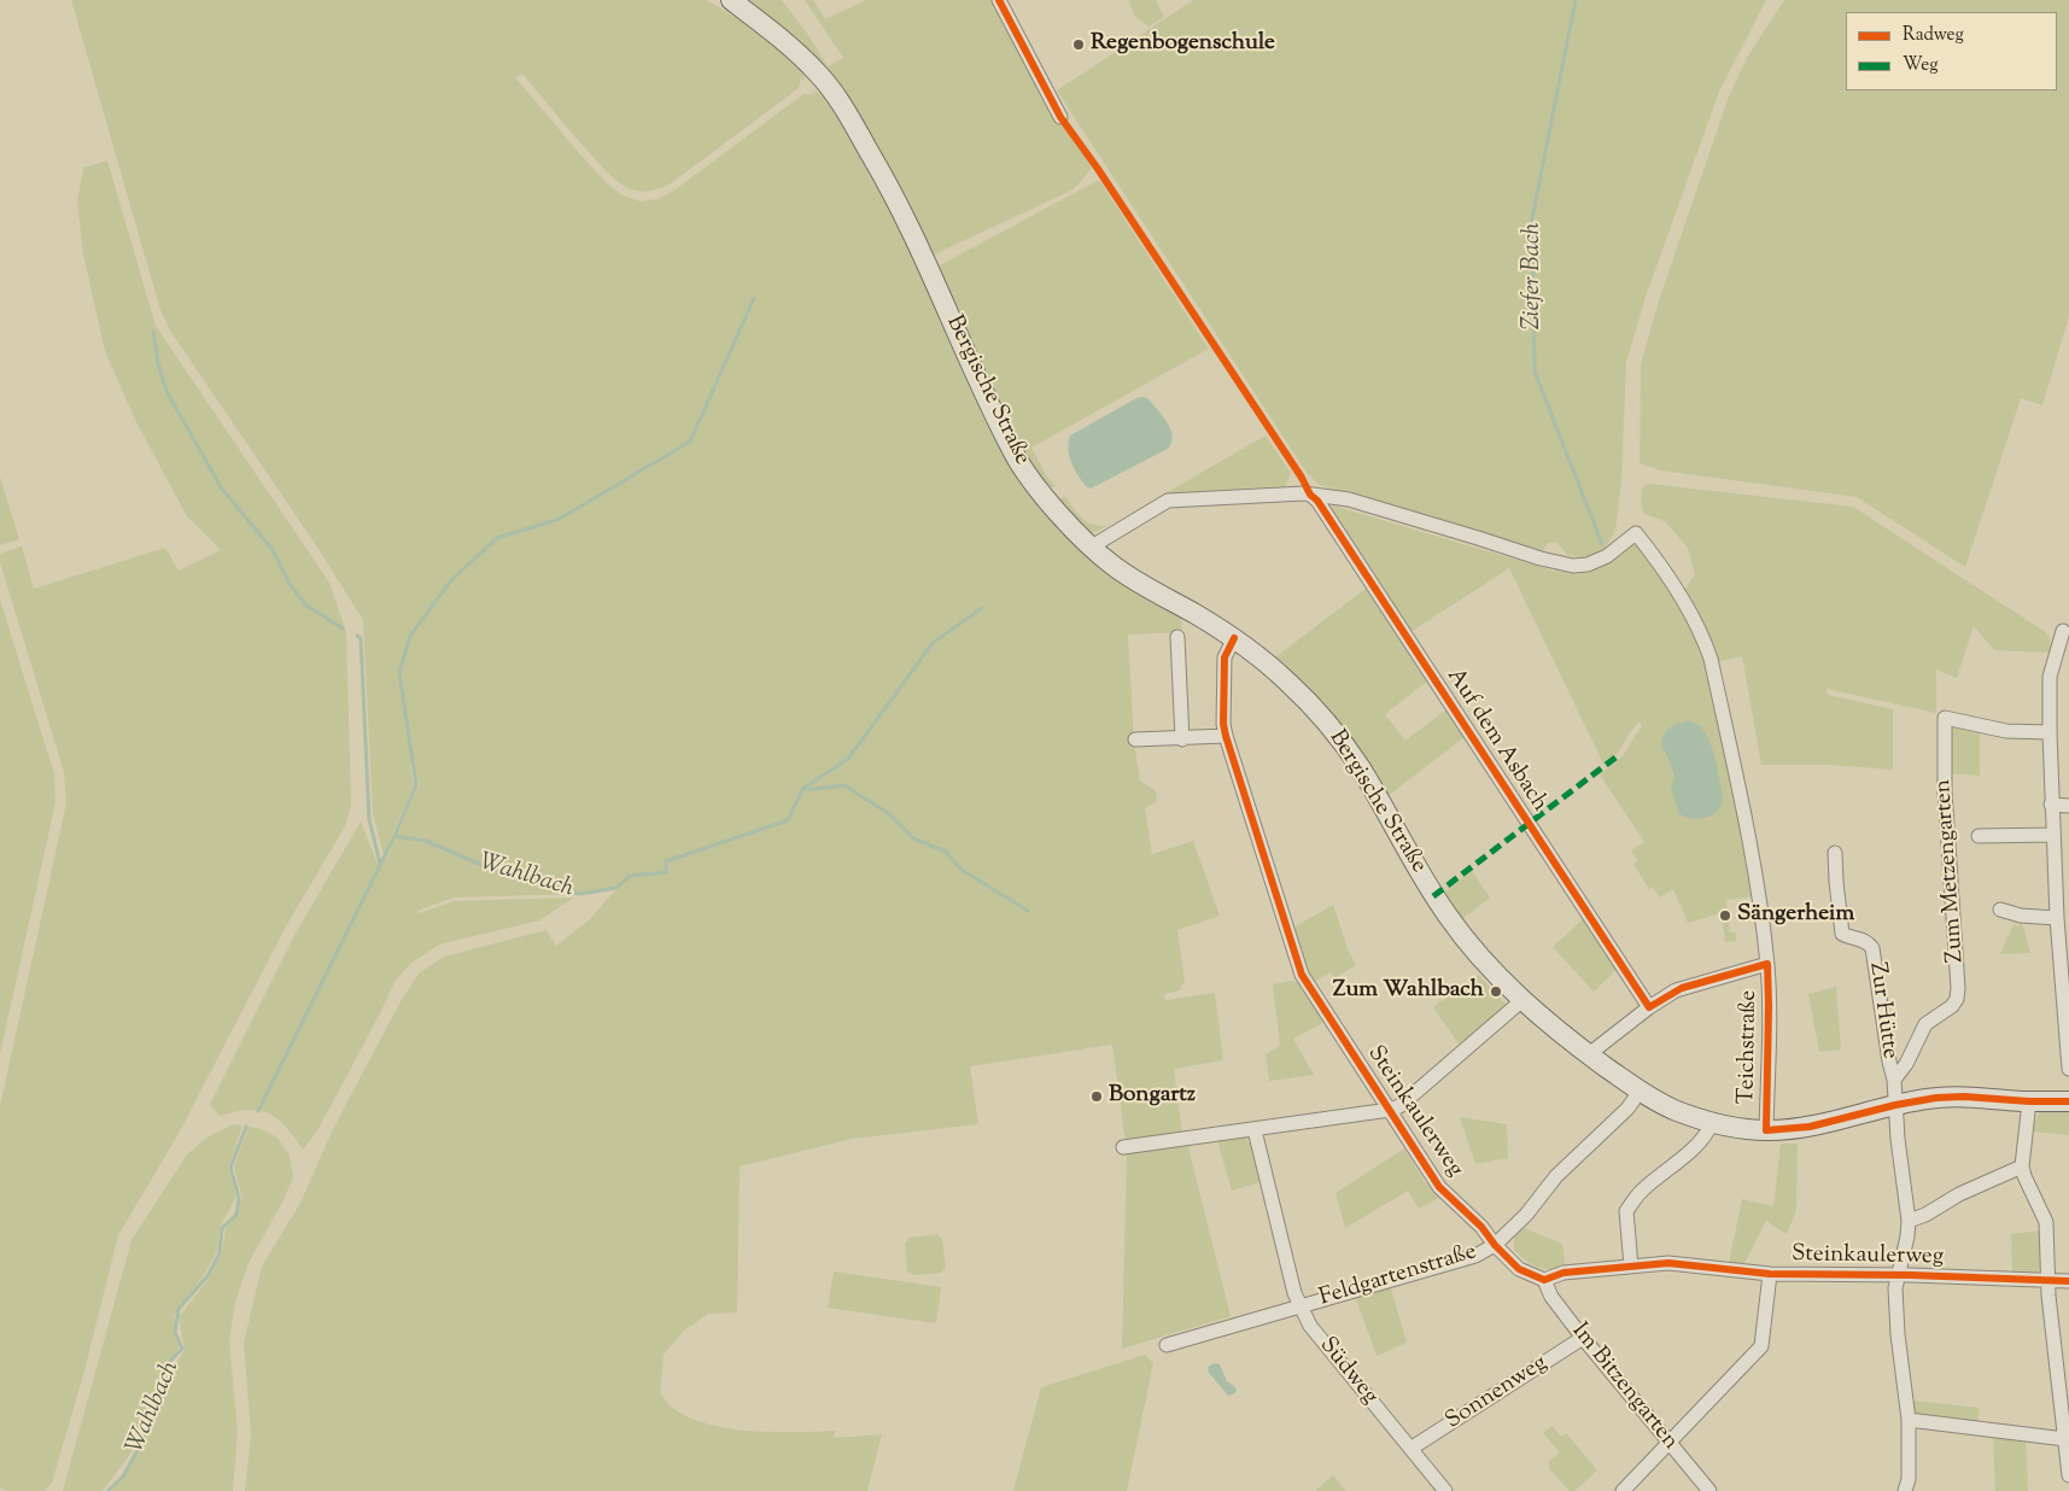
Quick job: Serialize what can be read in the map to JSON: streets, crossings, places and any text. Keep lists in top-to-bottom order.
{
  "streets": {
    "main road": ["Bergische Straße"],
    "street": [
      "Auf dem Asbach",
      "Zum Metzengarten",
      "Zur Hütte",
      "Teichstraße",
      "Steinkaulerweg",
      "Feldgartenstraße",
      "Südweg",
      "Im Bitzengarten",
      "Sonnenweg"
    ]
  },
  "crossings": [
    ["Bergische Straße", "Teichstraße"],
    ["Bergische Straße", "Steinkaulerweg"],
    ["Bergische Straße", "Feldgartenstraße"],
    ["Auf dem Asbach", "Teichstraße"],
    ["Zum Metzengarten", "Zur Hütte"],
    ["Steinkaulerweg", "Feldgartenstraße"],
    ["Steinkaulerweg", "Im Bitzengarten"],
    ["Feldgartenstraße", "Südweg"],
    ["Südweg", "Sonnenweg"],
    ["Im Bitzengarten", "Sonnenweg"]
  ],
  "water": ["Ziefer Bach", "Wahlbach"],
  "places": [
    "Regenbogenschule",
    "Sängerheim",
    "Zum Wahlbach",
    "Bongartz"
  ],
  "legend": ["Radweg", "Weg"]
}
